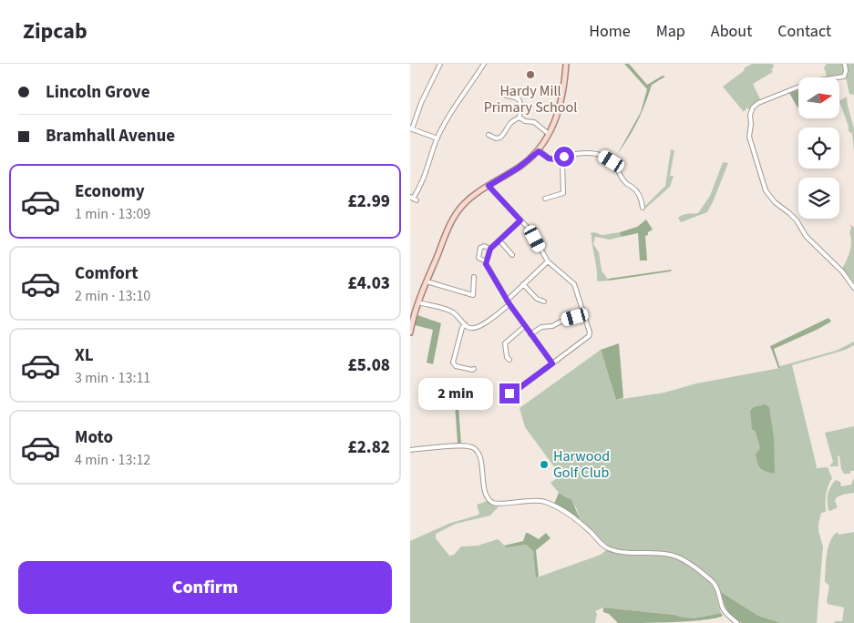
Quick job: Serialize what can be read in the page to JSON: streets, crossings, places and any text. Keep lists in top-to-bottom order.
{
  "places": ["Hardy Mill Primary School", "Harwood Golf Club"],
  "north": "right",
  "page": {
    "header": "Zipcab",
    "nav": [
      "Home",
      "Map",
      "About",
      "Contact"
    ],
    "banner": ["Lincoln Grove", "Bramhall Avenue"],
    "list": [
      {
        "name": "Economy",
        "note": "1 min · 13:09",
        "value": "£2.99"
      },
      {
        "name": "Comfort",
        "note": "2 min · 13:10",
        "value": "£4.03"
      },
      {
        "name": "XL",
        "note": "3 min · 13:11",
        "value": "£5.08"
      },
      {
        "name": "Moto",
        "note": "4 min · 13:12",
        "value": "£2.82"
      }
    ],
    "bubble": "2 min",
    "buttons": "Confirm"
  }
}
